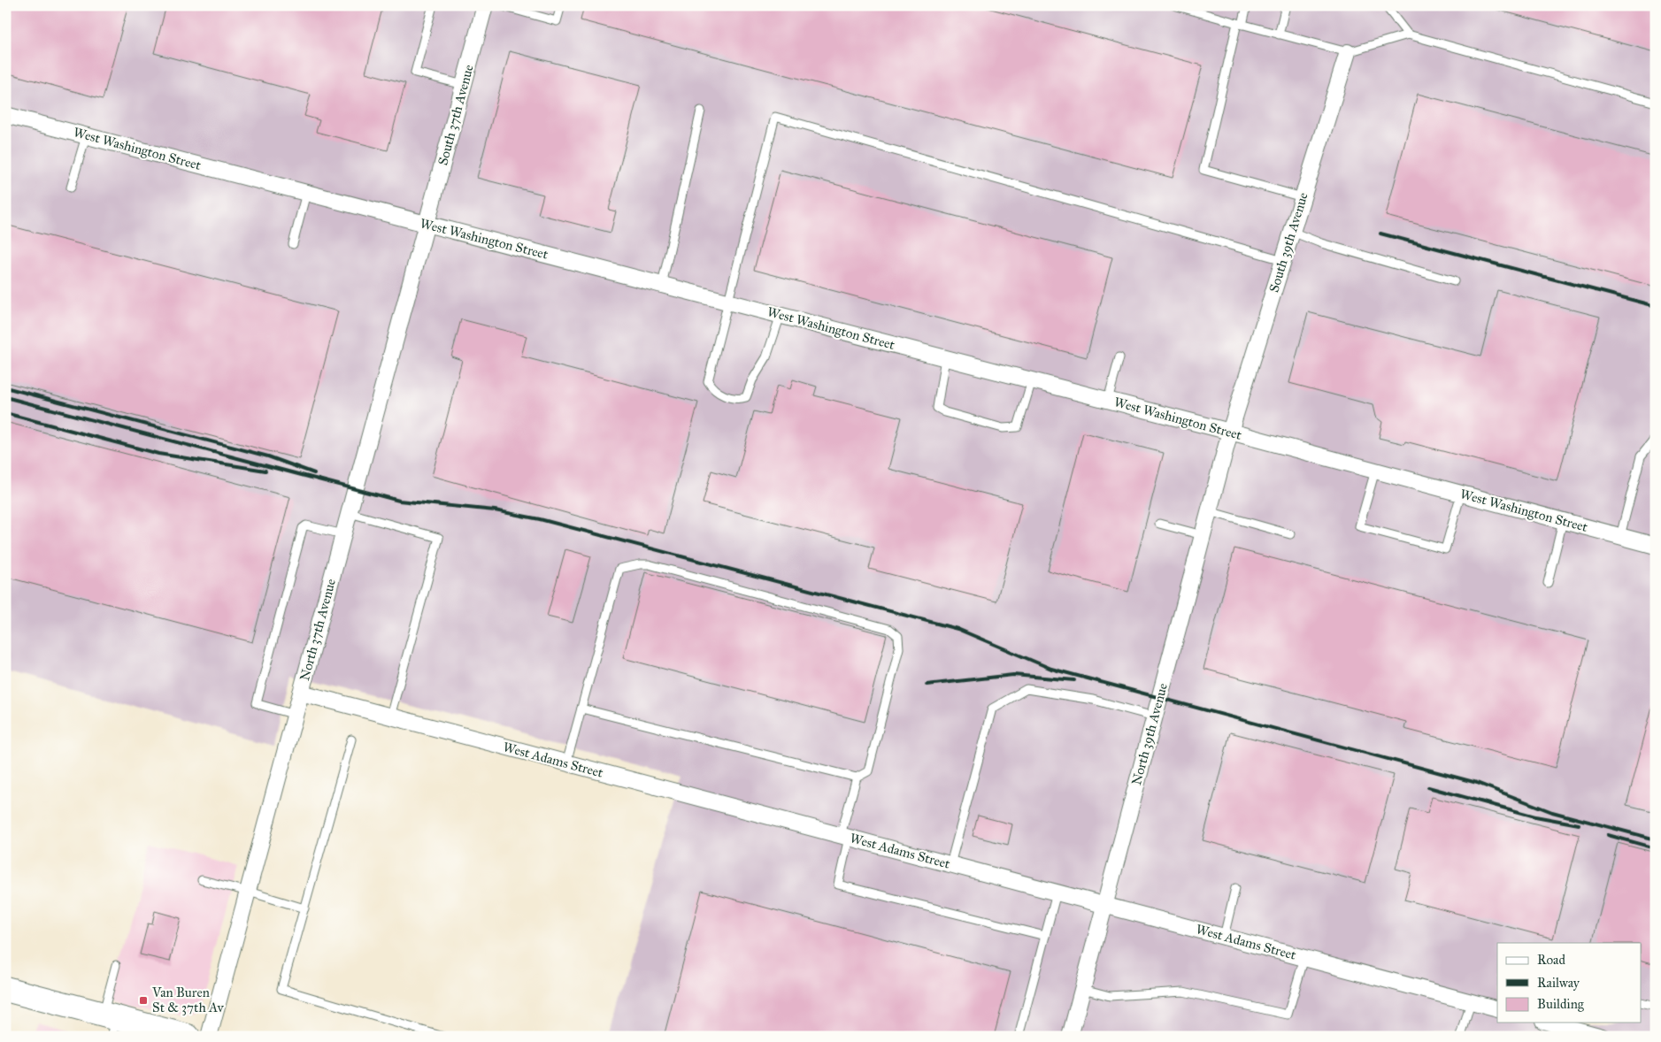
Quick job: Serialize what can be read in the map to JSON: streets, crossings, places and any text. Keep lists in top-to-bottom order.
{
  "streets": {
    "street": [
      "South 37th Avenue",
      "West Washington Street",
      "South 39th Avenue",
      "North 37th Avenue",
      "North 39th Avenue",
      "West Adams Street"
    ]
  },
  "crossings": [
    ["South 37th Avenue", "West Washington Street"],
    ["South 37th Avenue", "North 37th Avenue"],
    ["West Washington Street", "South 39th Avenue"],
    ["West Washington Street", "North 37th Avenue"],
    ["West Washington Street", "North 39th Avenue"],
    ["South 39th Avenue", "North 39th Avenue"],
    ["North 37th Avenue", "West Adams Street"],
    ["North 39th Avenue", "West Adams Street"]
  ],
  "places": {
    "transit": ["Van Buren St & 37th Av"]
  },
  "legend": ["Road", "Railway", "Building"]
}
